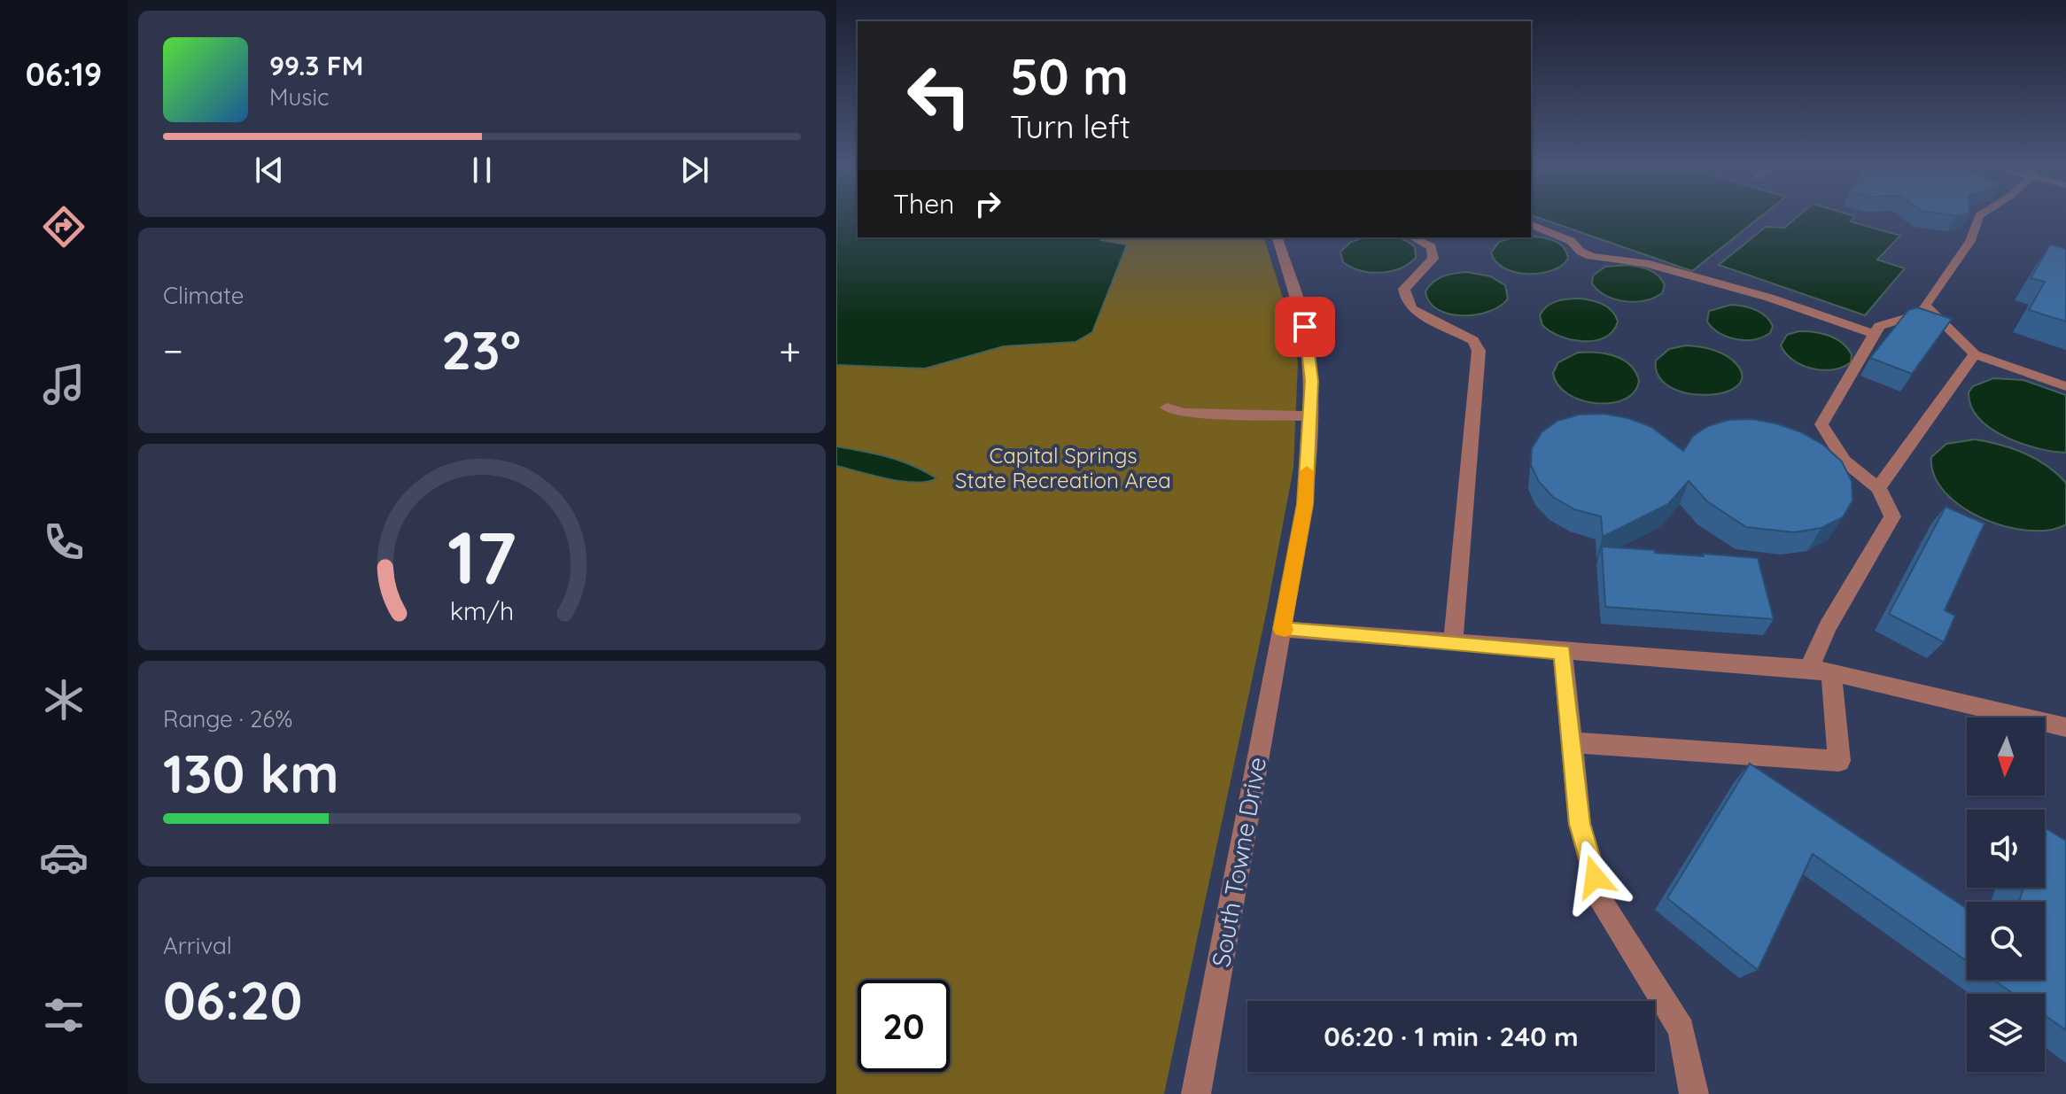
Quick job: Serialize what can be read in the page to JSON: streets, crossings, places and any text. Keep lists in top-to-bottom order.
{
  "streets": {
    "street": ["South Towne Drive"]
  },
  "parks": ["Capital Springs State Recreation Area"],
  "north": "bottom",
  "page": {
    "tabs": "06:19",
    "turn": ["50 m", "Turn left"],
    "song": ["99.3 FM", "Music"],
    "then": "Then",
    "tile": [
      "Climate",
      ["Range · 26%", "130 km"],
      ["Arrival", "06:20"]
    ],
    "heat": ["−", "23°", "+"],
    "limit": "20",
    "trip": "06:20 · 1 min · 240 m",
    "gauge": ["17", "km/h"]
  }
}
